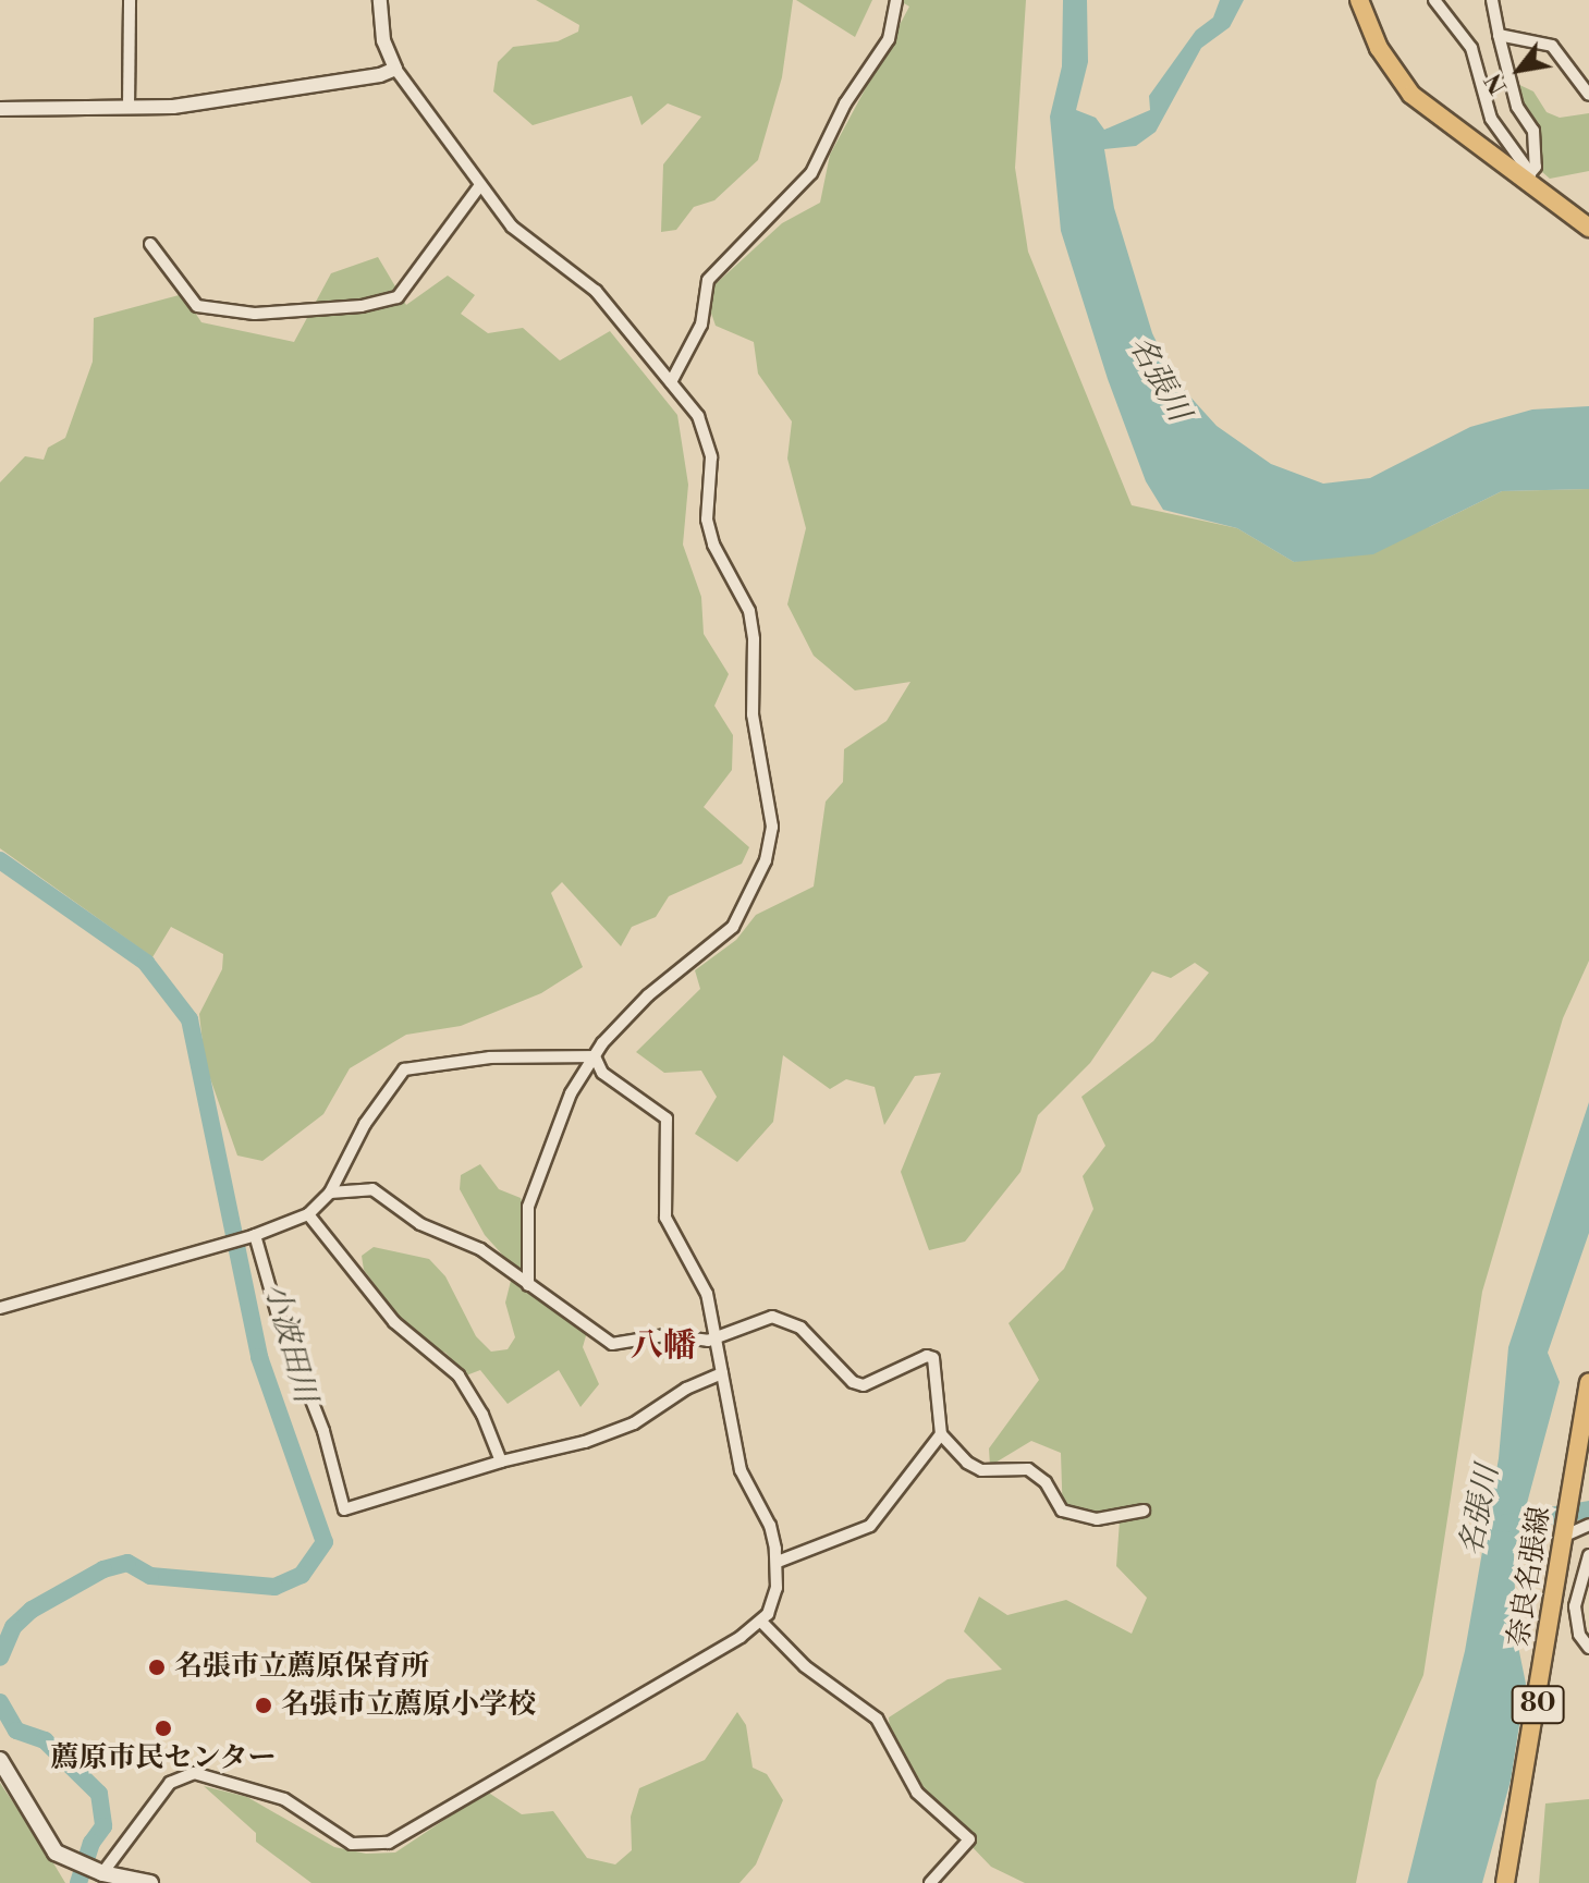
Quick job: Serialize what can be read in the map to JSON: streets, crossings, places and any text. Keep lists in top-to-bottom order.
{
  "streets": {
    "main road": ["奈良名張線", "80"]
  },
  "districts": ["八幡"],
  "water": ["名張川", "小波田川"],
  "places": ["名張市立薦原保育所", "名張市立薦原小学校", "薦原市民センター"],
  "north": "bottom left"
}
